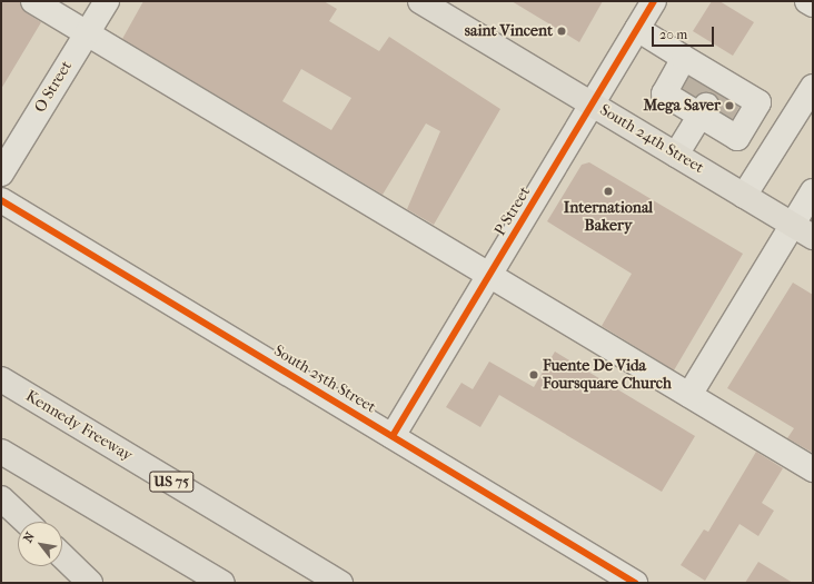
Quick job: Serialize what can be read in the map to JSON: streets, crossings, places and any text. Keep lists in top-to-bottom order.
{
  "streets": {
    "main road": ["South 24th Street", "Kennedy Freeway", "US 75"],
    "street": ["O Street", "P Street", "South 25th Street"]
  },
  "crossings": [
    ["South 24th Street", "P Street"],
    ["P Street", "South 25th Street"]
  ],
  "places": [
    "saint Vincent",
    "Mega Saver",
    "International Bakery",
    "Fuente De Vida Foursquare Church"
  ],
  "scale_bar": "20 m",
  "north": "top left"
}
